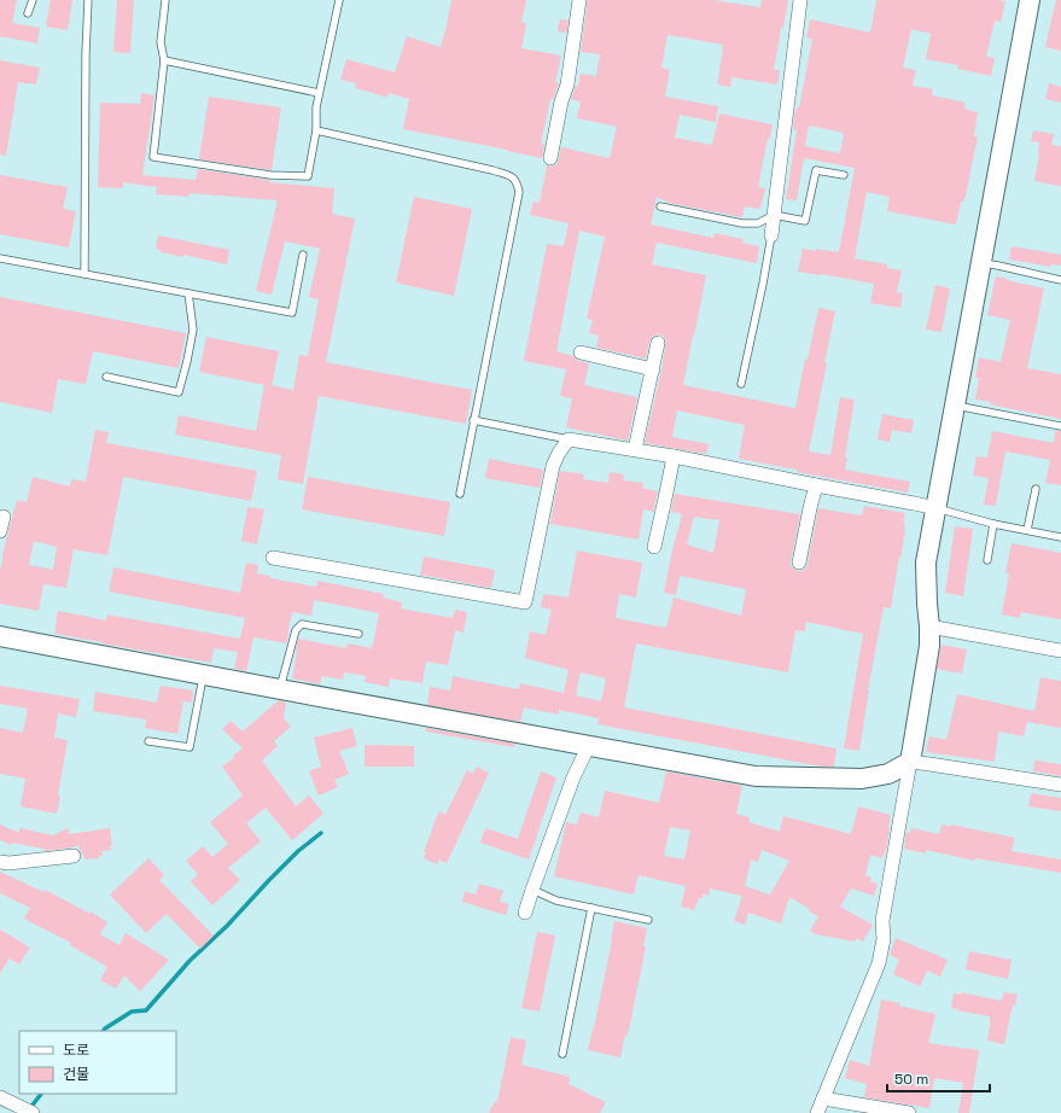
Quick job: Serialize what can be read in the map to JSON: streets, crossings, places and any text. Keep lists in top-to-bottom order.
{
  "legend": ["도로", "건물"],
  "scale_bar": "50 m"
}
